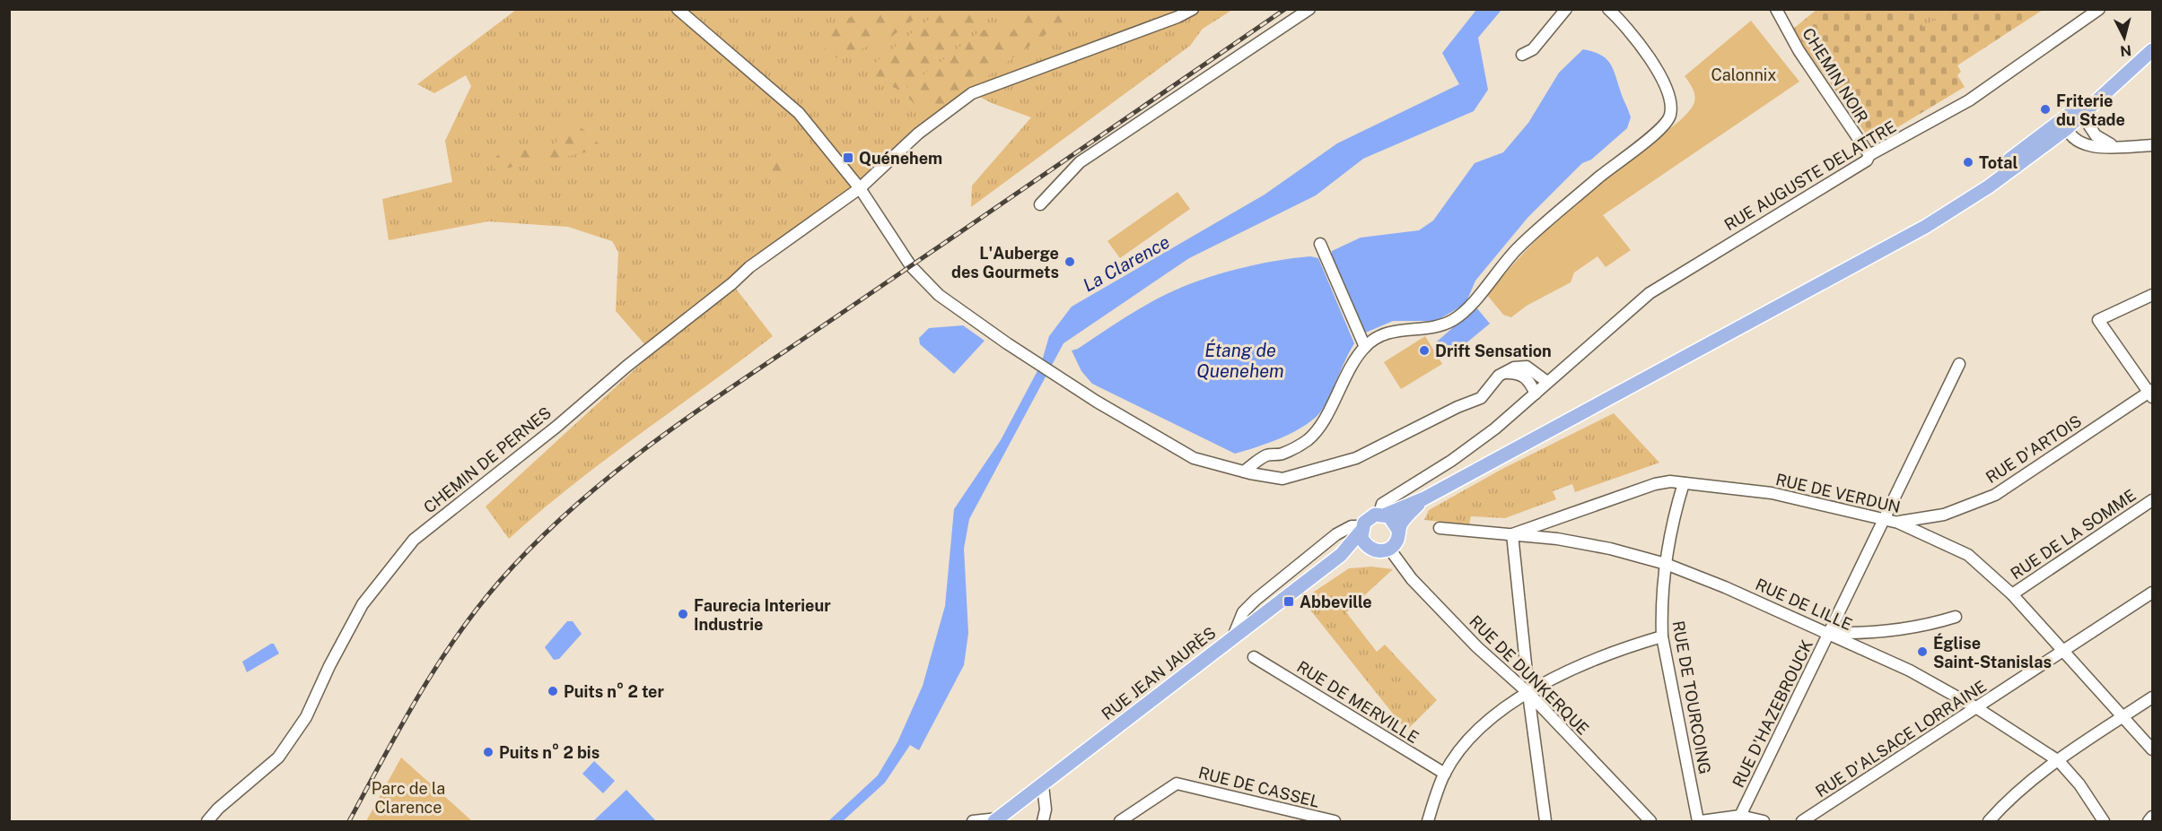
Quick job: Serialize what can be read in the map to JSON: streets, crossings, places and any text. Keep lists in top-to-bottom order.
{
  "streets": {
    "main road": ["RUE JEAN JAURÈS"],
    "street": [
      "CHEMIN NOIR",
      "RUE AUGUSTE DELATTRE",
      "RUE D'ARTOIS",
      "CHEMIN DE PERNES",
      "RUE DE VERDUN",
      "RUE DE LA SOMME",
      "RUE DE LILLE",
      "RUE DE DUNKERQUE",
      "RUE DE TOURCOING",
      "RUE DE MERVILLE",
      "RUE D'HAZEBROUCK",
      "RUE D'ALSACE LORRAINE",
      "RUE DE CASSEL"
    ]
  },
  "crossings": [
    ["CHEMIN NOIR", "RUE AUGUSTE DELATTRE"],
    ["RUE AUGUSTE DELATTRE", "RUE JEAN JAURÈS"],
    ["RUE AUGUSTE DELATTRE", "RUE DE DUNKERQUE"],
    ["RUE D'ARTOIS", "RUE DE VERDUN"],
    ["RUE DE VERDUN", "RUE DE LA SOMME"],
    ["RUE DE VERDUN", "RUE DE LILLE"],
    ["RUE DE VERDUN", "RUE DE TOURCOING"],
    ["RUE DE VERDUN", "RUE D'HAZEBROUCK"],
    ["RUE DE VERDUN", "RUE D'ALSACE LORRAINE"],
    ["RUE DE LILLE", "RUE DE TOURCOING"],
    ["RUE DE LILLE", "RUE D'HAZEBROUCK"],
    ["RUE DE LILLE", "RUE D'ALSACE LORRAINE"],
    ["RUE JEAN JAURÈS", "RUE DE DUNKERQUE"]
  ],
  "water": ["La Clarence", "Étang de Quenehem"],
  "parks": ["Calonnix", "Parc de la Clarence"],
  "places": {
    "other": [
      "Friterie du Stade",
      "Total",
      "L'Auberge des Gourmets",
      "Drift Sensation",
      "Faurecia Interieur Industrie",
      "Église Saint-Stanislas",
      "Puits n° 2 ter",
      "Puits n° 2 bis"
    ],
    "transit": ["Quénehem", "Abbeville"]
  },
  "north": "bottom"
}
